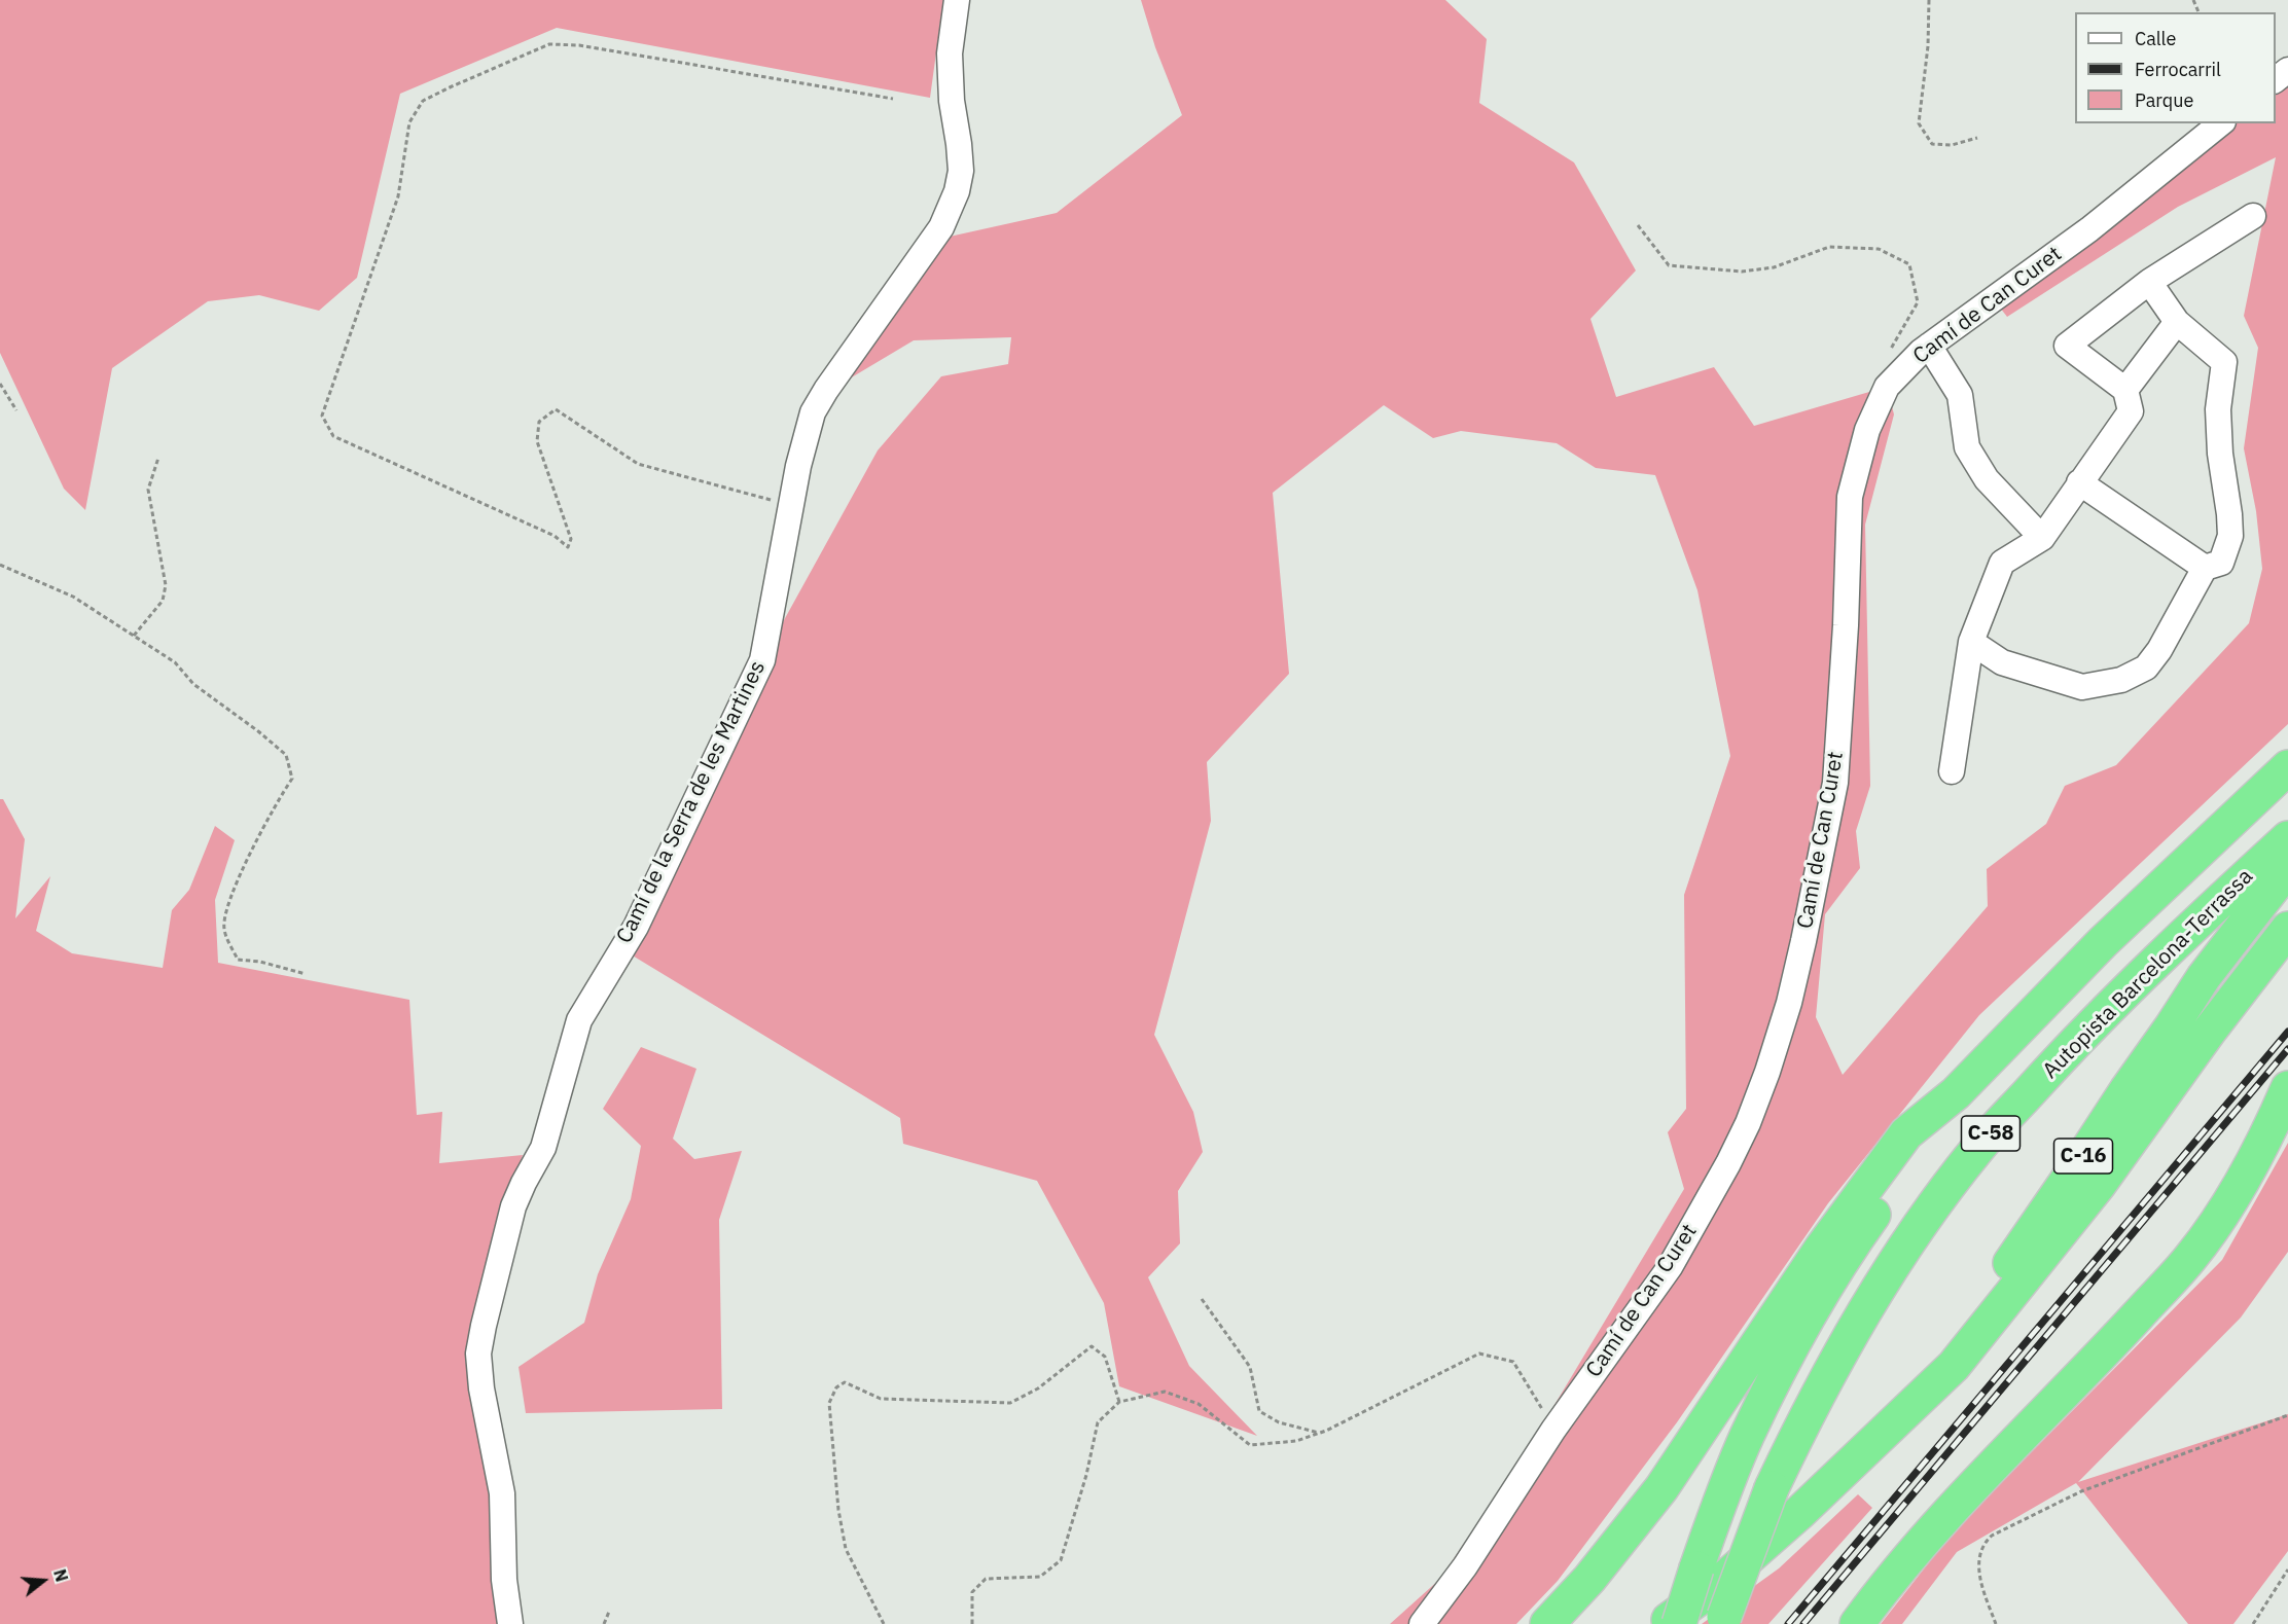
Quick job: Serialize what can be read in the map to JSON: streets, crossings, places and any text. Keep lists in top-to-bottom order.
{
  "streets": {
    "highway": ["Autopista Barcelona-Terrassa", "C-58", "C-16"],
    "street": ["Camí de Can Curet", "Camí de la Serra de les Martines"]
  },
  "legend": ["Calle", "Ferrocarril", "Parque"],
  "north": "right"
}
